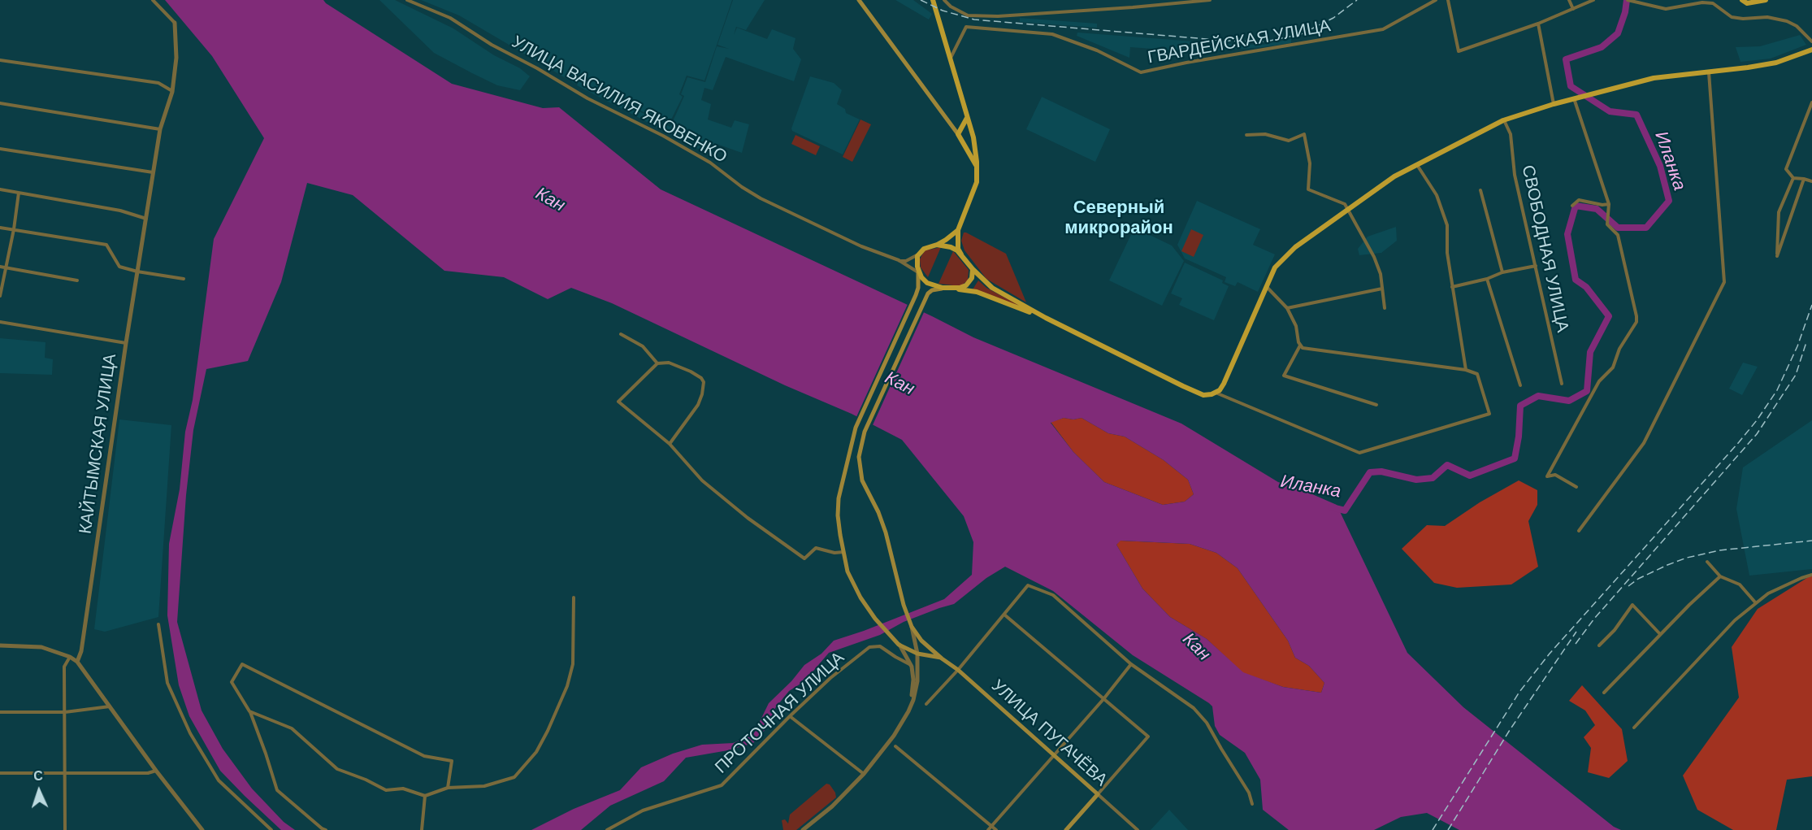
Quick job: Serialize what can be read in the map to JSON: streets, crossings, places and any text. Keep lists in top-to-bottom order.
{
  "streets": {
    "main road": ["УЛИЦА ПУГАЧЁВА"],
    "street": [
      "ГВАРДЕЙСКАЯ УЛИЦА",
      "УЛИЦА ВАСИЛИЯ ЯКОВЕНКО",
      "СВОБОДНАЯ УЛИЦА",
      "КАЙТЫМСКАЯ УЛИЦА",
      "ПРОТОЧНАЯ УЛИЦА"
    ]
  },
  "crossings": [
    ["УЛИЦА ВАСИЛИЯ ЯКОВЕНКО", "УЛИЦА ПУГАЧЁВА"]
  ],
  "districts": ["Северный микрорайон"],
  "water": ["Иланка", "Кан"],
  "north": "top"
}
